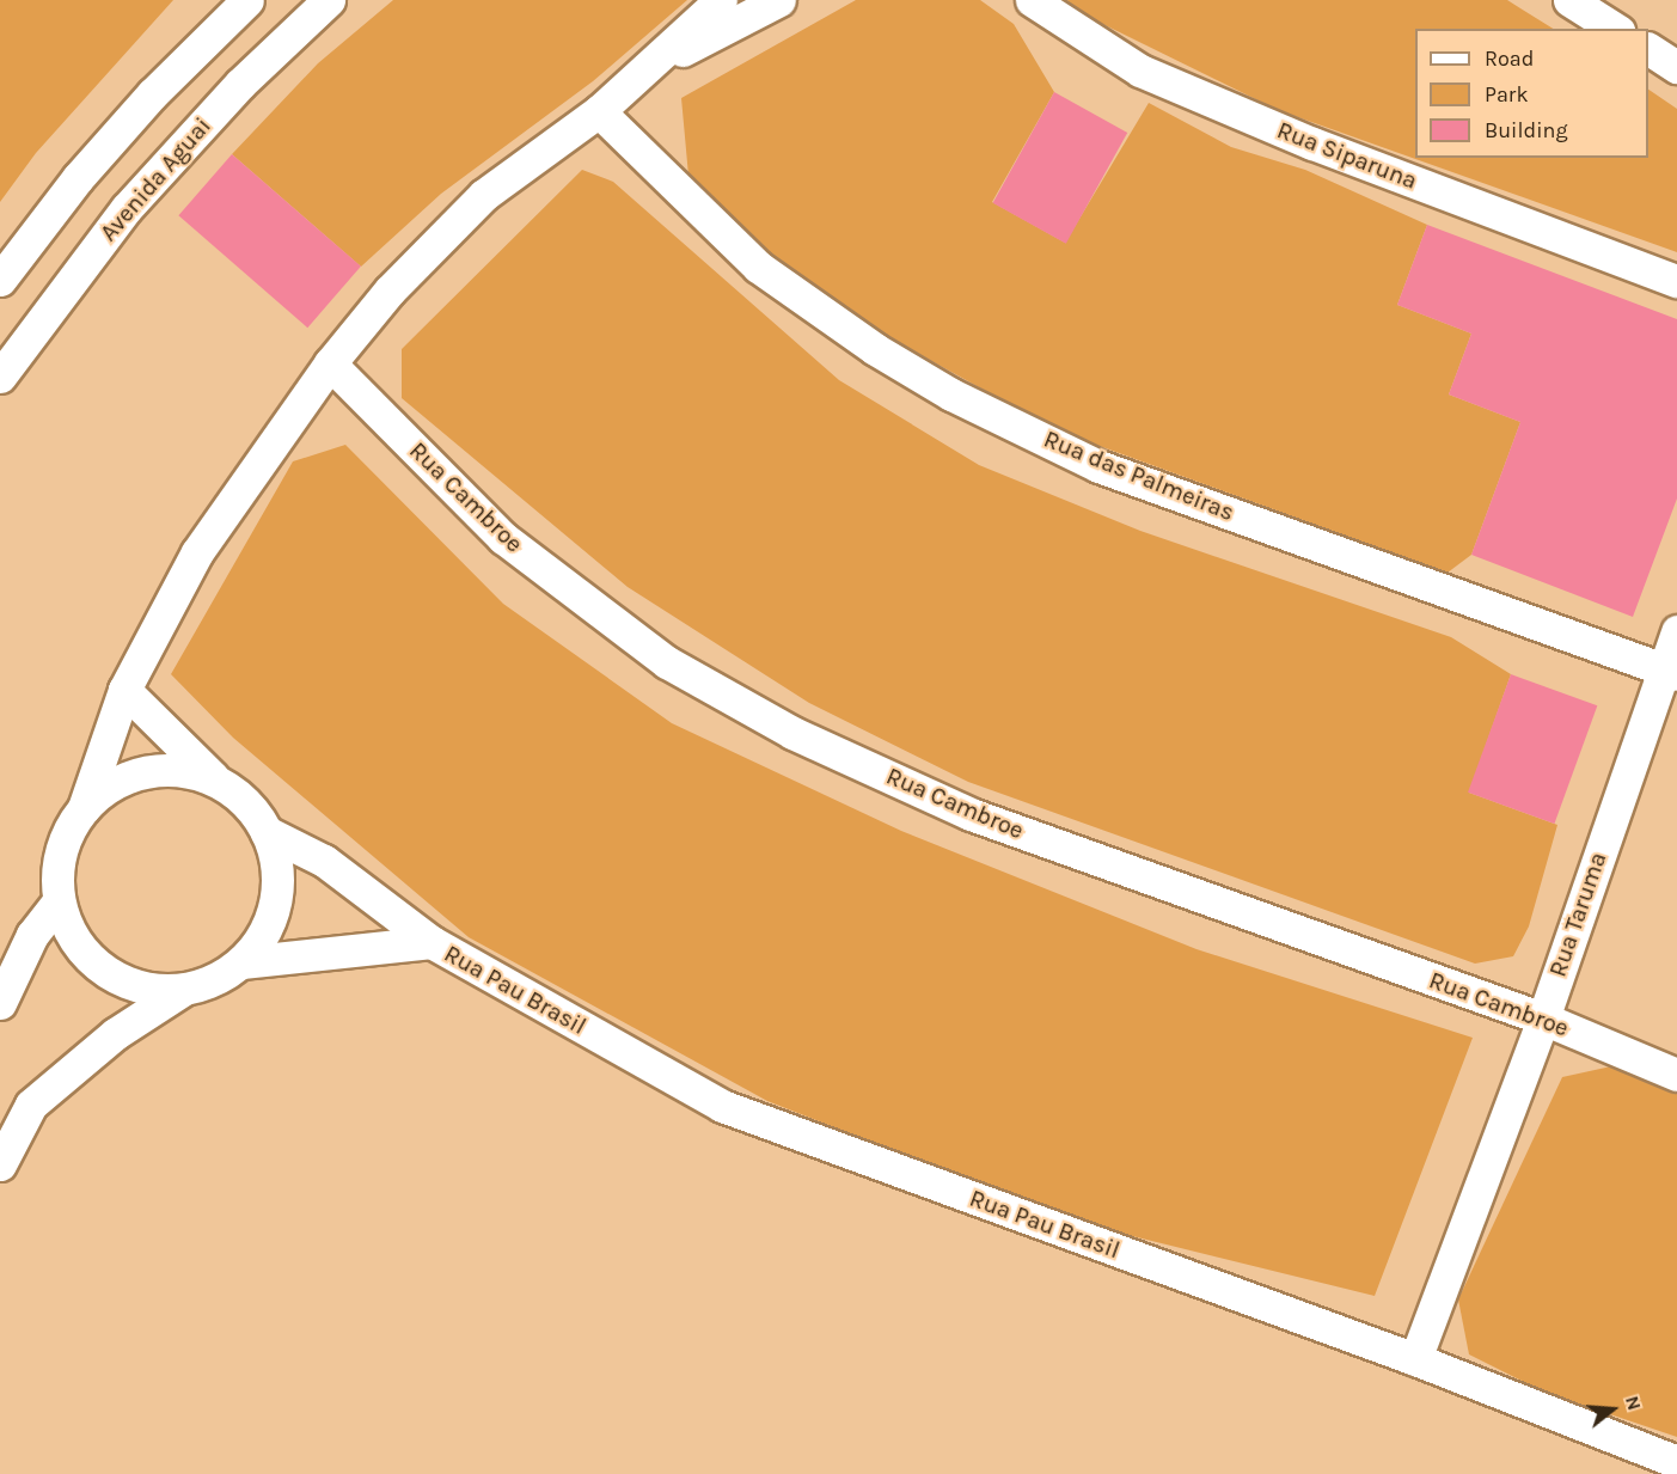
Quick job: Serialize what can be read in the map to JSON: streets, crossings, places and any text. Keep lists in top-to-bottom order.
{
  "streets": {
    "street": [
      "Rua Siparuna",
      "Avenida Aguai",
      "Rua das Palmeiras",
      "Rua Cambroe",
      "Rua Taruma",
      "Rua Pau Brasil"
    ]
  },
  "crossings": [
    ["Rua das Palmeiras", "Rua Taruma"],
    ["Rua Cambroe", "Rua Taruma"],
    ["Rua Taruma", "Rua Pau Brasil"]
  ],
  "legend": ["Road", "Park", "Building"],
  "north": "right"
}
